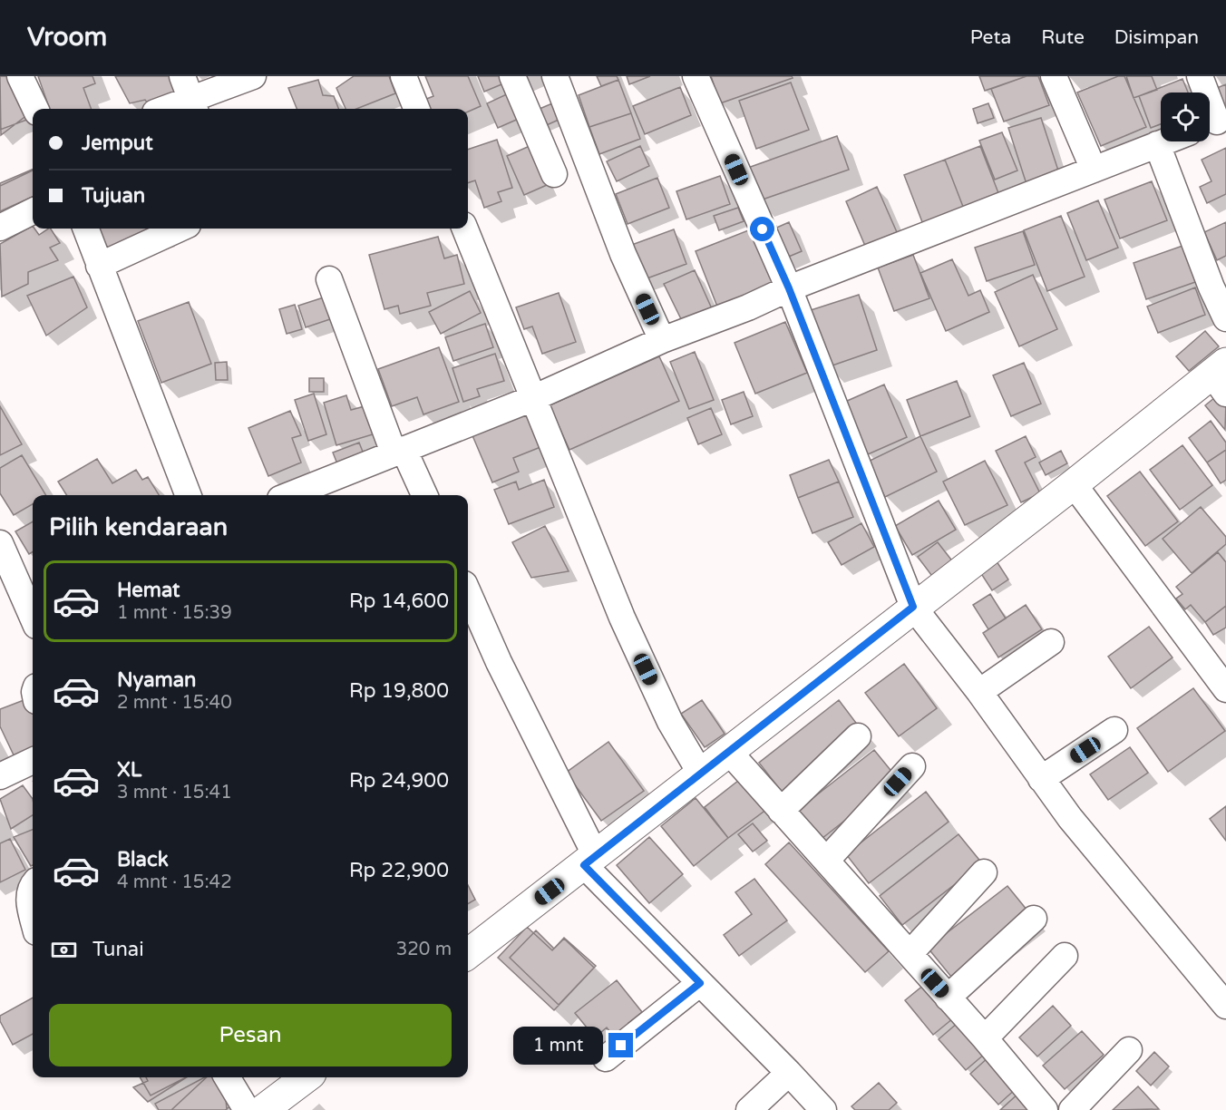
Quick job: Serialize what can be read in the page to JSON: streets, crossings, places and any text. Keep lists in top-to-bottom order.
{
  "page": {
    "header": "Vroom",
    "nav": ["Peta", "Rute", "Disimpan"],
    "banner": ["Jemput", "Tujuan"],
    "heading": "Pilih kendaraan",
    "list": [
      {
        "name": "Hemat",
        "note": "1 mnt · 15:39",
        "value": "Rp 14,600"
      },
      {
        "name": "Nyaman",
        "note": "2 mnt · 15:40",
        "value": "Rp 19,800"
      },
      {
        "name": "XL",
        "note": "3 mnt · 15:41",
        "value": "Rp 24,900"
      },
      {
        "name": "Black",
        "note": "4 mnt · 15:42",
        "value": "Rp 22,900"
      }
    ],
    "pay": ["Tunai", "320 m"],
    "buttons": "Pesan",
    "bubble": "1 mnt"
  }
}
